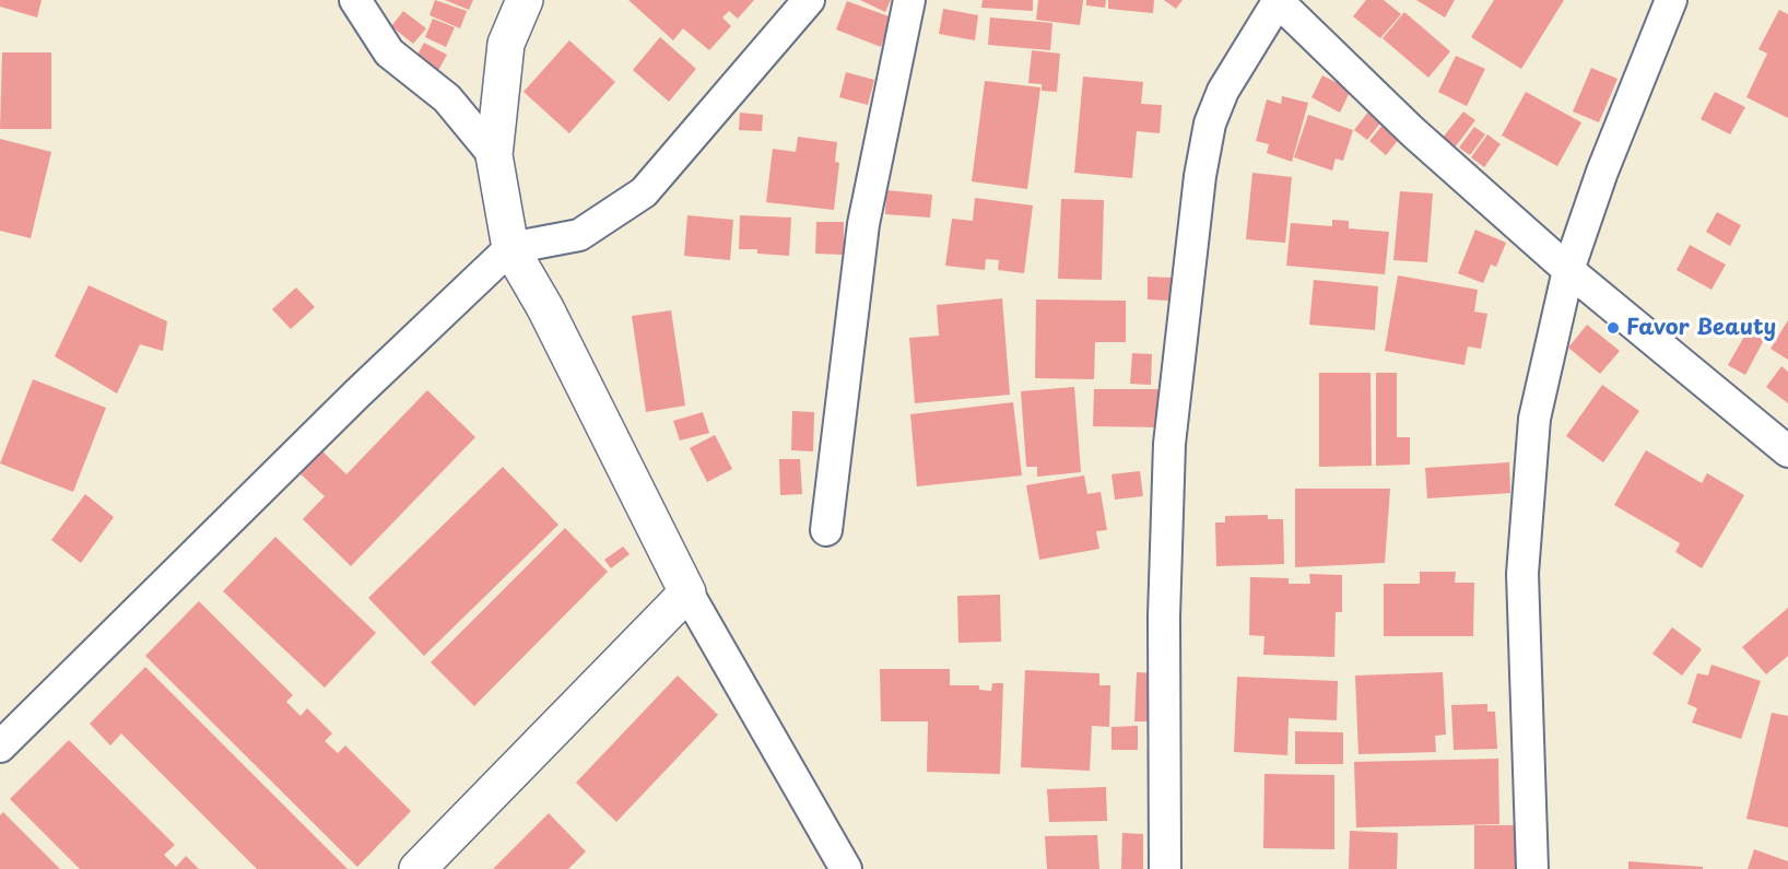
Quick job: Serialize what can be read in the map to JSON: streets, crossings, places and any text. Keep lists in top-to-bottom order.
{
  "places": ["Favor Beauty"]
}
